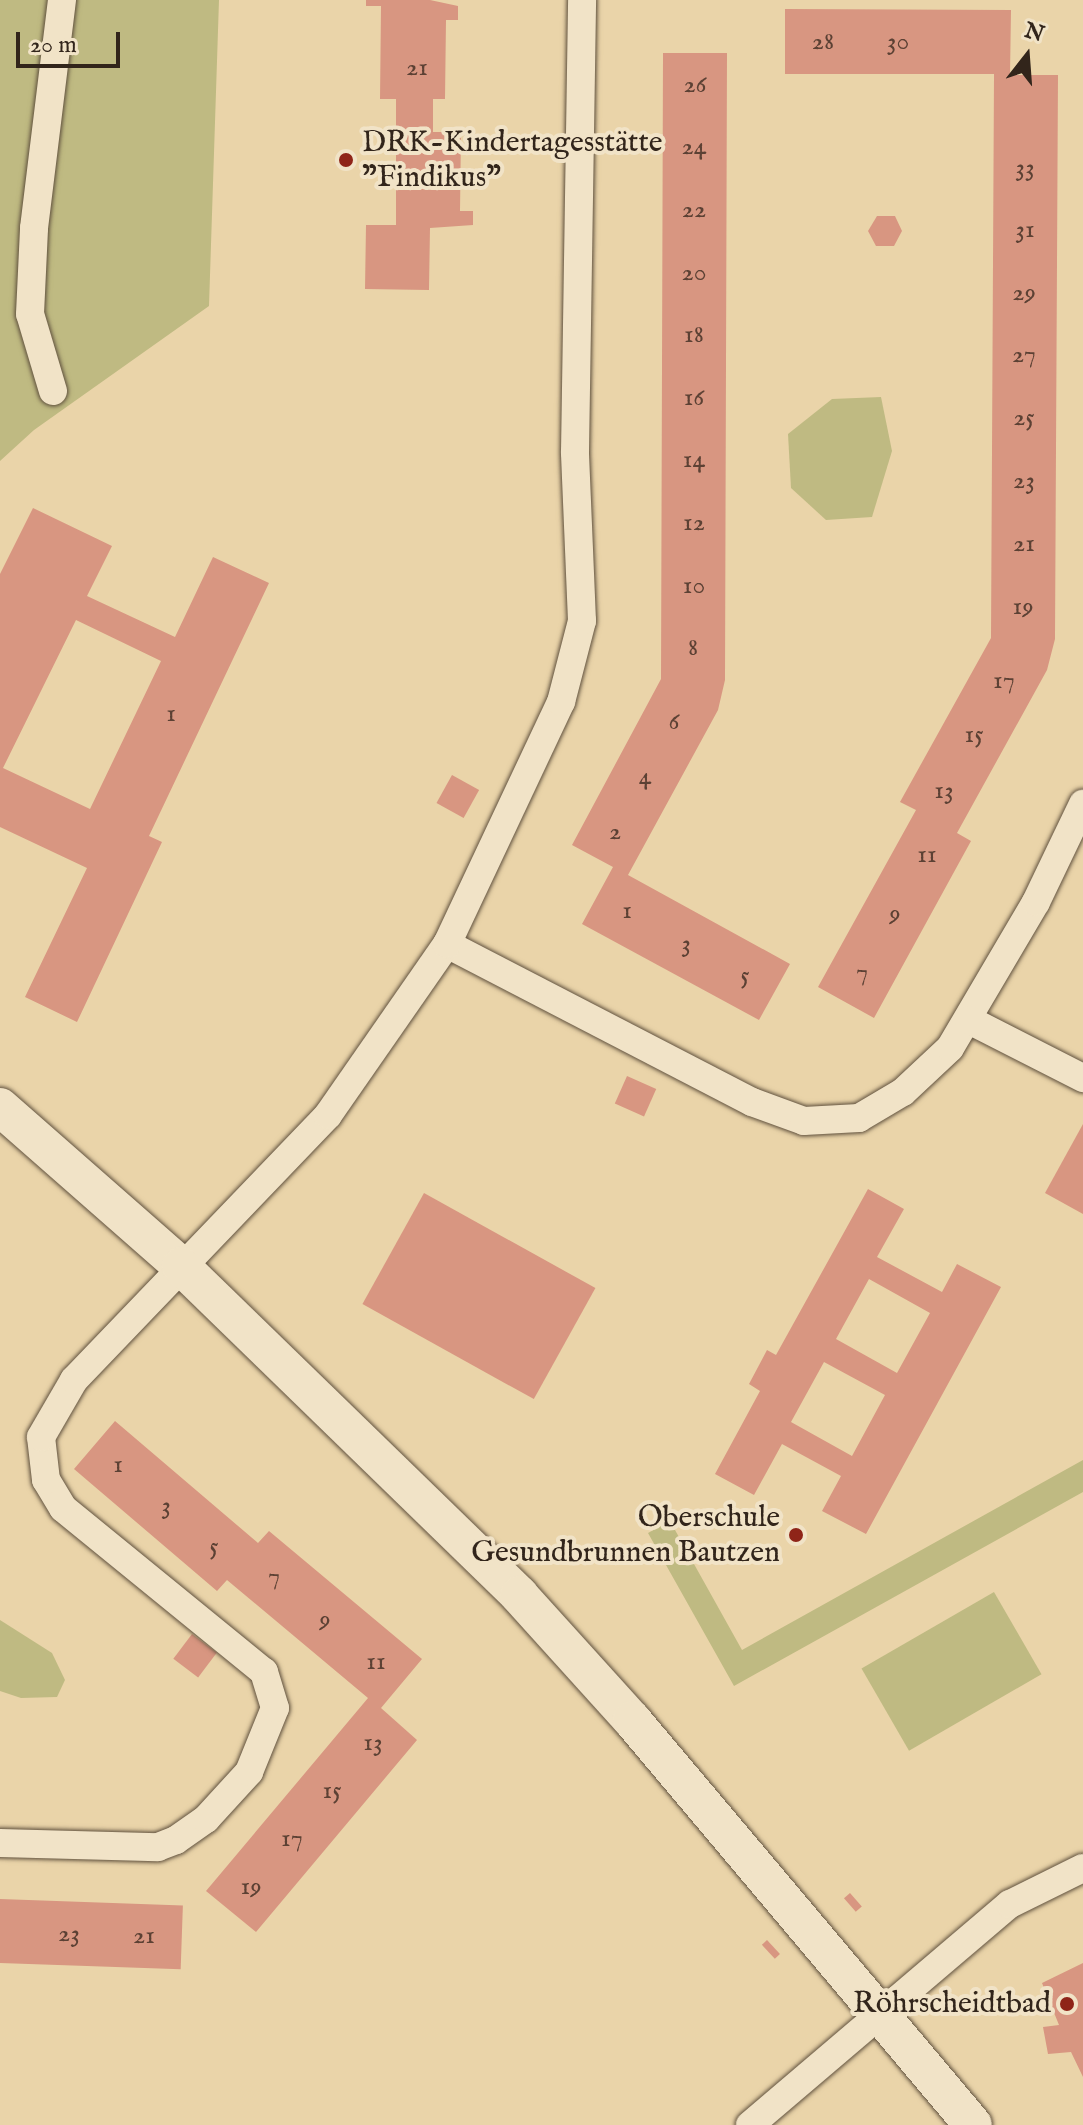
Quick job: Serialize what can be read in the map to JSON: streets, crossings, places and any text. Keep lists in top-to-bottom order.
{
  "places": ["DRK-Kindertagesstätte \"Findikus\"", "Oberschule Gesundbrunnen Bautzen", "Röhrscheidtbad"],
  "house_numbers": [
    "28",
    "30",
    "21",
    "26",
    "24",
    "33",
    "22",
    "31",
    "20",
    "29",
    "18",
    "27",
    "16",
    "25",
    "14",
    "23",
    "12",
    "21",
    "10",
    "19",
    "8",
    "17",
    "1",
    "6",
    "15",
    "4",
    "13",
    "2",
    "11",
    "1",
    "9",
    "3",
    "7",
    "5",
    "1",
    "3",
    "5",
    "7",
    "9",
    "11",
    "13",
    "15",
    "17",
    "19",
    "23",
    "21"
  ],
  "scale_bar": "20 m",
  "north": "top"
}
